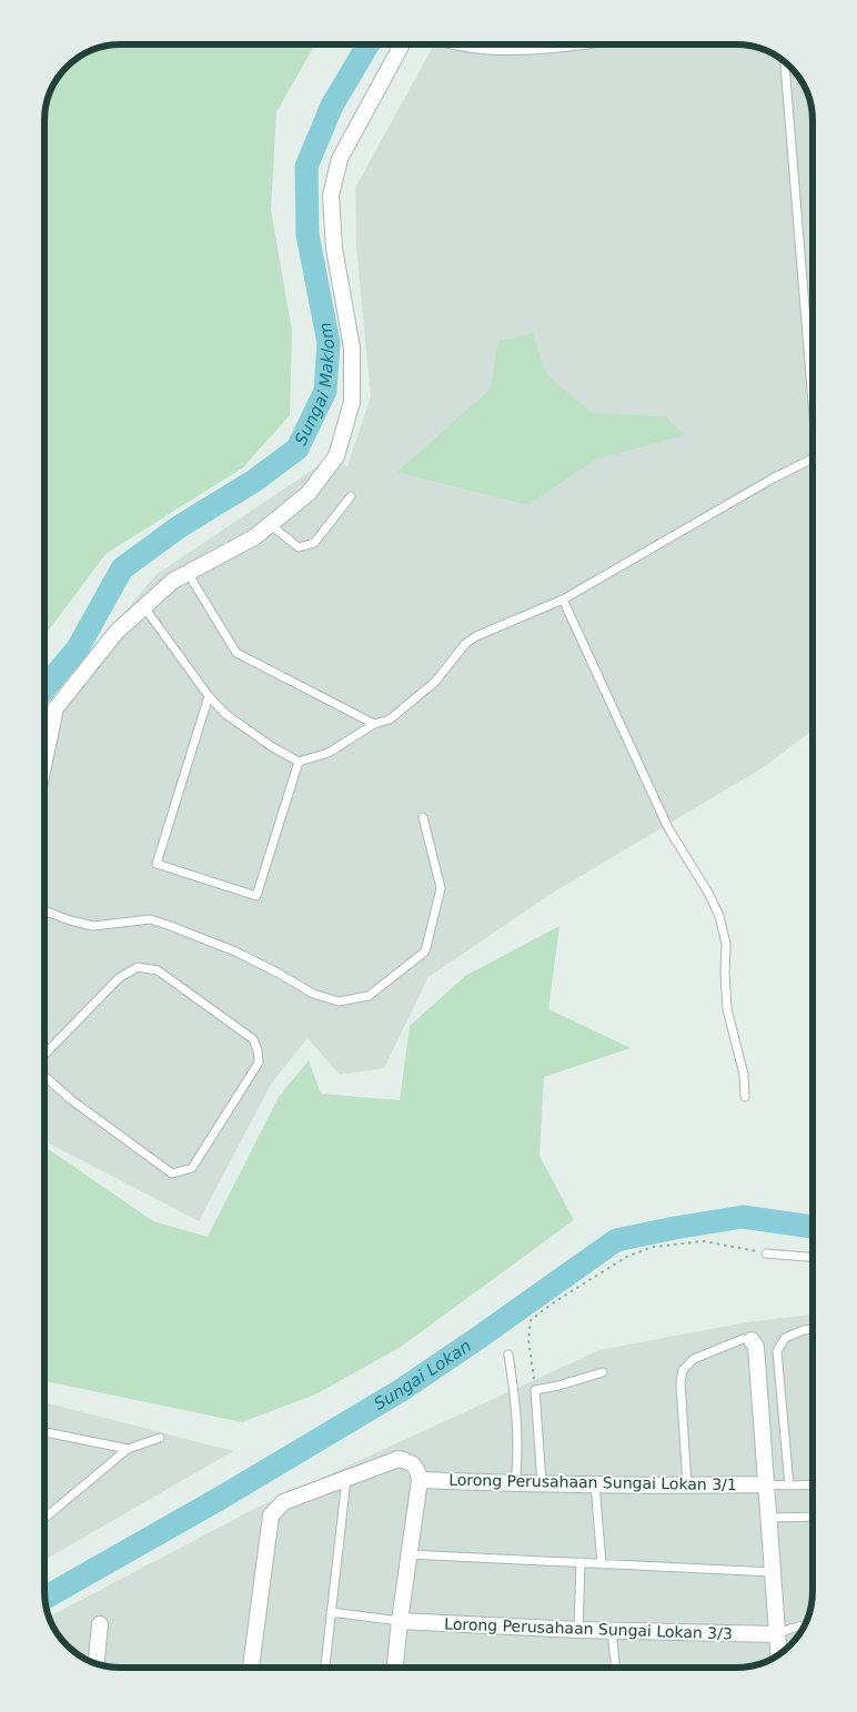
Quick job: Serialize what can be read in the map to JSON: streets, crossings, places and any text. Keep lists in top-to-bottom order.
{
  "streets": {
    "street": ["Lorong Perusahaan Sungai Lokan 3/1", "Lorong Perusahaan Sungai Lokan 3/3"]
  },
  "water": ["Sungai Maklom", "Sungai Lokan"]
}
